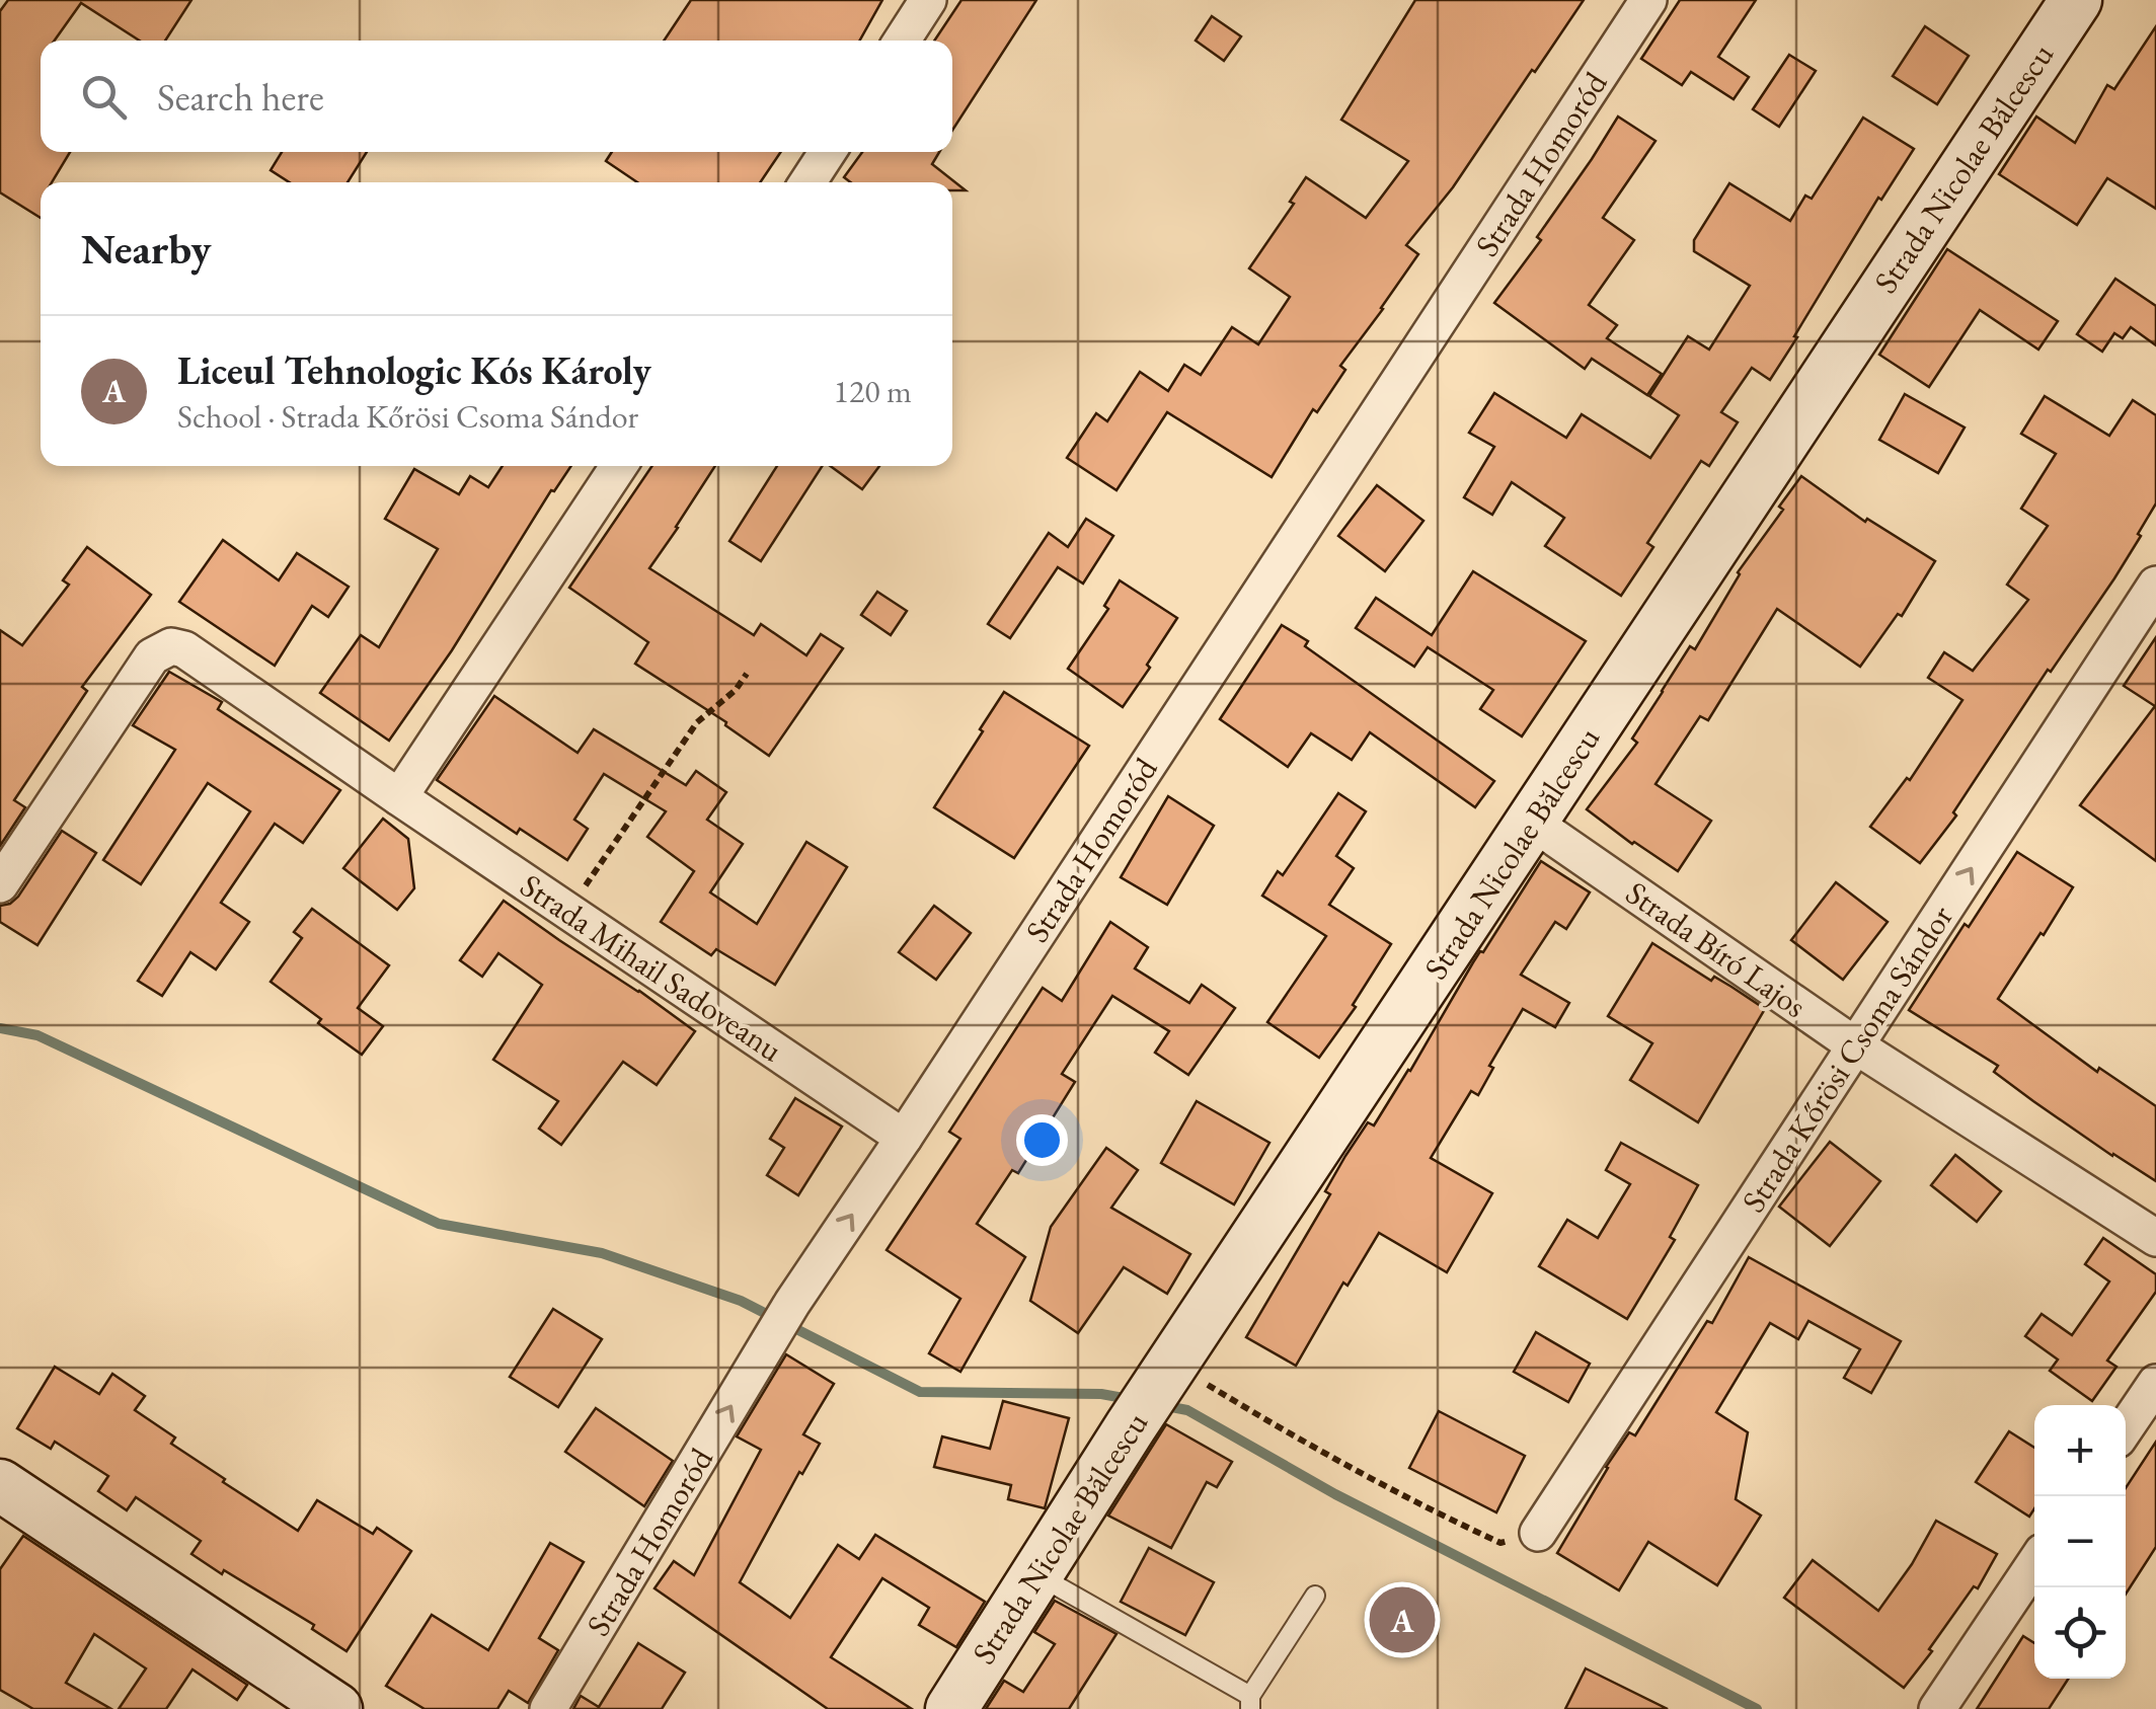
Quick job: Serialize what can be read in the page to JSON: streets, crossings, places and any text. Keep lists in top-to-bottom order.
{
  "streets": {
    "main road": ["Strada Nicolae Bălcescu"],
    "street": [
      "Strada Homoród",
      "Strada Bíró Lajos",
      "Strada Mihail Sadoveanu",
      "Strada Kőrösi Csoma Sándor"
    ]
  },
  "crossings": [
    ["Strada Homoród", "Strada Mihail Sadoveanu"],
    ["Strada Nicolae Bălcescu", "Strada Bíró Lajos"],
    ["Strada Bíró Lajos", "Strada Kőrösi Csoma Sándor"]
  ],
  "one_way": ["Strada Kőrösi Csoma Sándor"],
  "page": {
    "search": "Search here",
    "heading": "Nearby",
    "list": [
      {
        "mark": "A",
        "name": "Liceul Tehnologic Kós Károly",
        "note": "School · Strada Kőrösi Csoma Sándor",
        "value": "120 m"
      }
    ],
    "map_buttons": ["+", "−"],
    "pins": "A"
  }
}
